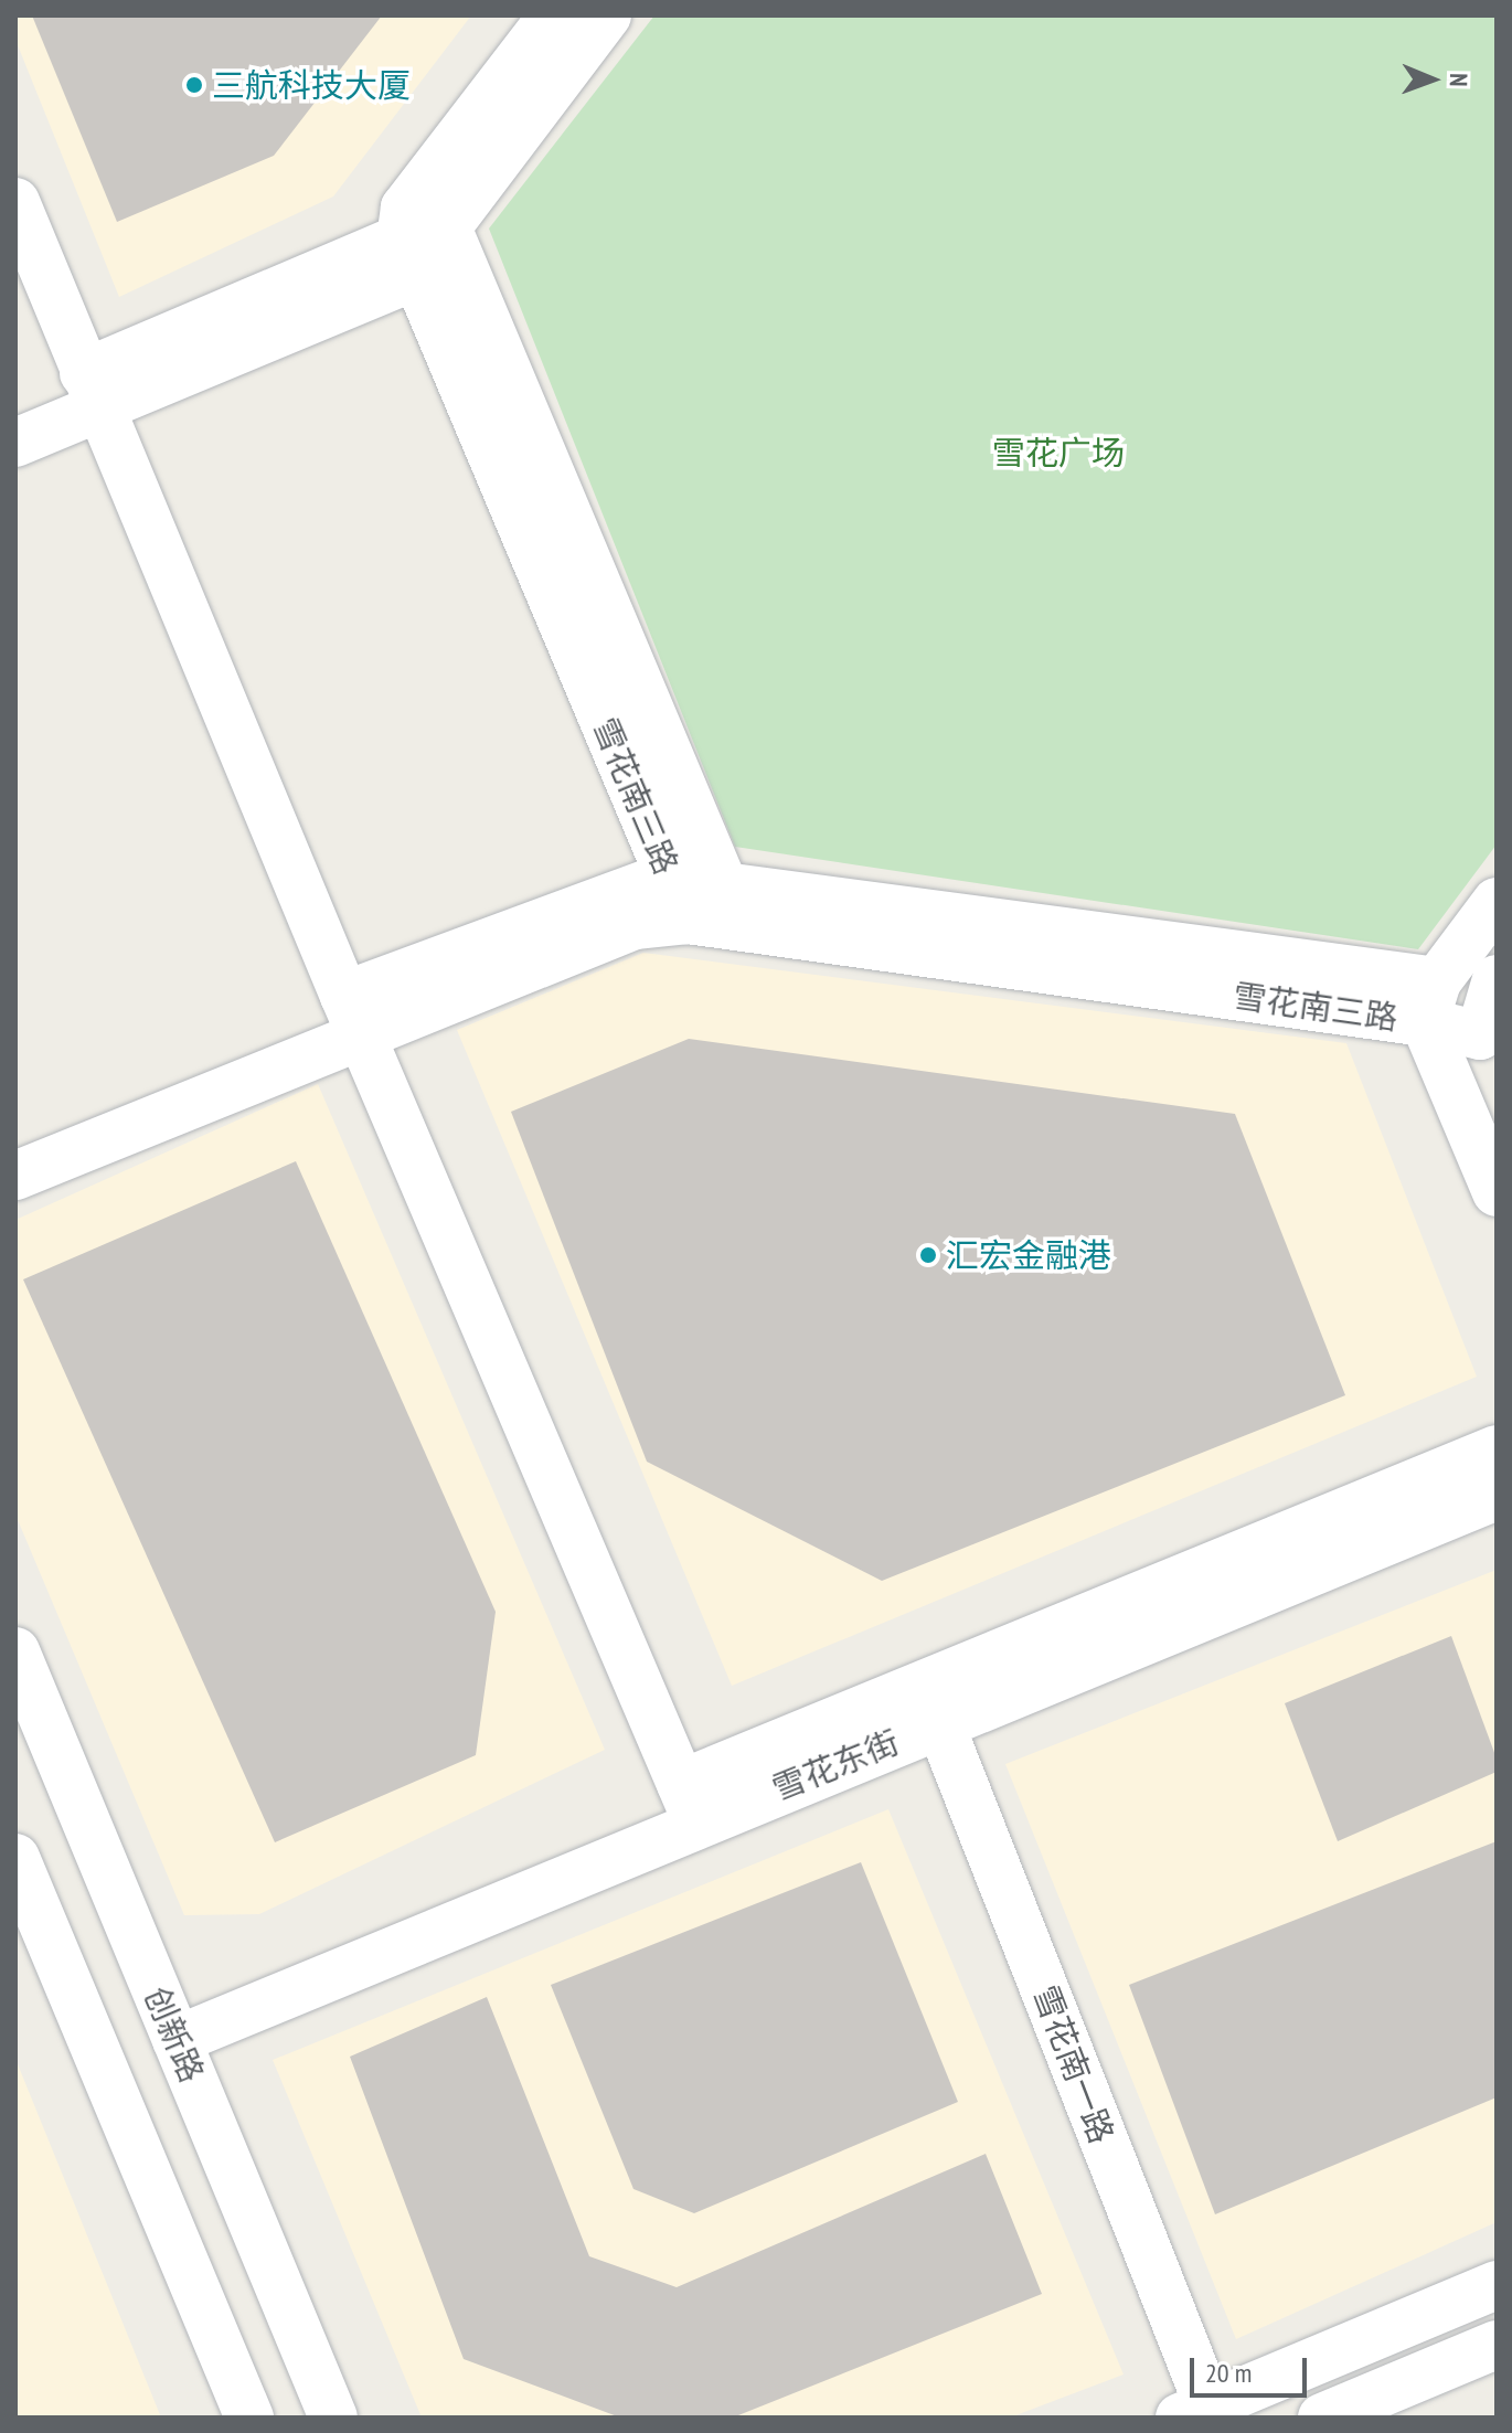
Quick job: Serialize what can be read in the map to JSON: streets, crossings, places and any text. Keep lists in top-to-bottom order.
{
  "streets": {
    "street": [
      "雪花南三路",
      "雪花东街",
      "创新路",
      "雪花南一路"
    ]
  },
  "crossings": [
    ["雪花东街", "创新路"],
    ["雪花东街", "雪花南一路"]
  ],
  "parks": ["雪花广场"],
  "places": ["三航科技大厦", "汇宏金融港"],
  "scale_bar": "20 m",
  "north": "right"
}
